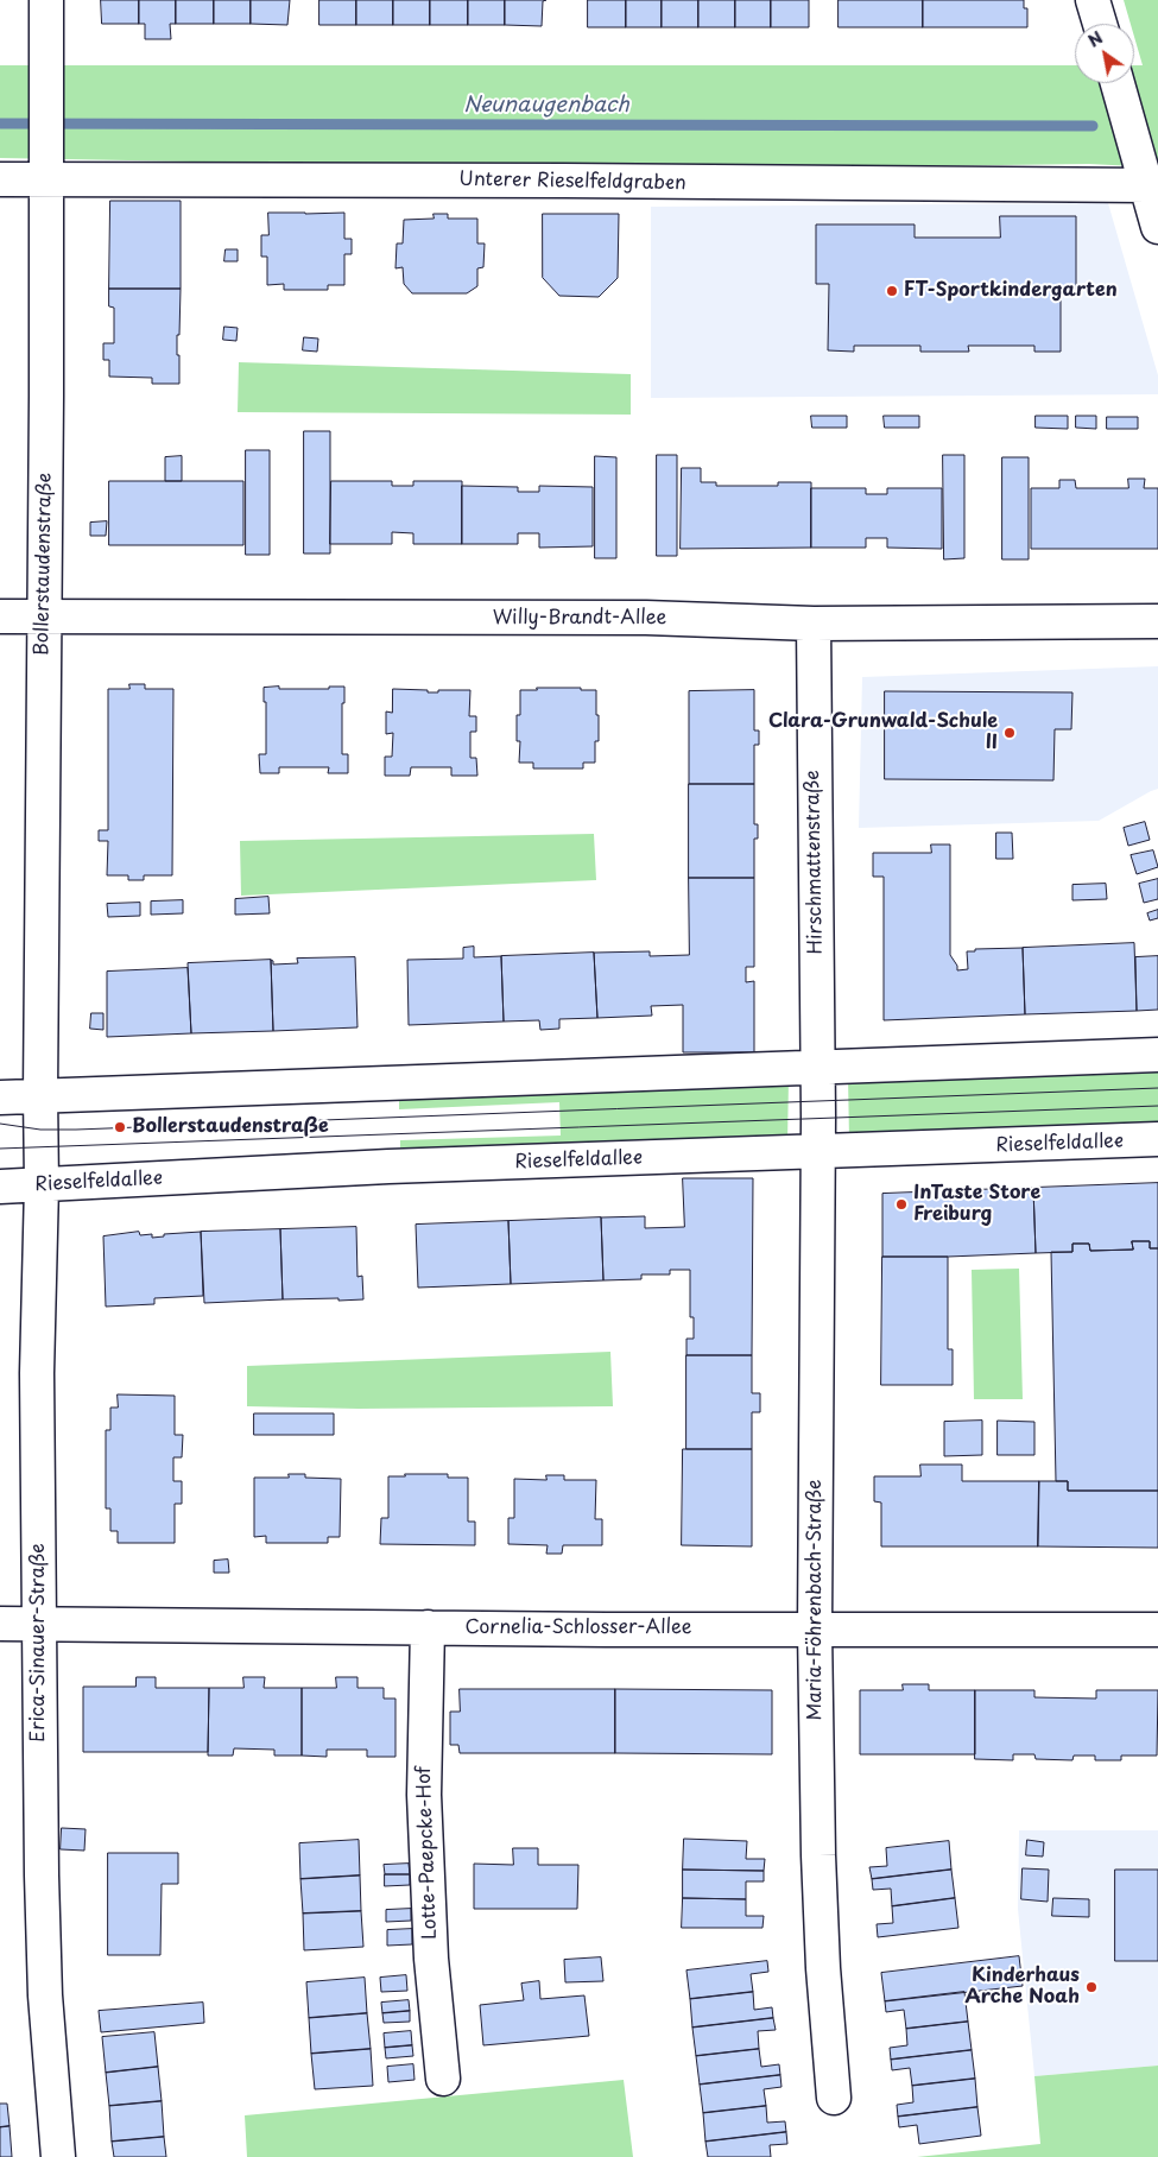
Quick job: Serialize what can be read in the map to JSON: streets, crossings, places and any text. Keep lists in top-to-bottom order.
{
  "streets": {
    "street": [
      "Unterer Rieselfeldgraben",
      "Bollerstaudenstraße",
      "Willy-Brandt-Allee",
      "Hirschmattenstraße",
      "Rieselfeldallee",
      "Maria-Föhrenbach-Straße",
      "Cornelia-Schlosser-Allee",
      "Erica-Sinauer-Straße",
      "Lotte-Paepcke-Hof"
    ]
  },
  "crossings": [
    ["Unterer Rieselfeldgraben", "Bollerstaudenstraße"],
    ["Bollerstaudenstraße", "Willy-Brandt-Allee"],
    ["Bollerstaudenstraße", "Erica-Sinauer-Straße"],
    ["Willy-Brandt-Allee", "Hirschmattenstraße"],
    ["Hirschmattenstraße", "Maria-Föhrenbach-Straße"],
    ["Rieselfeldallee", "Maria-Föhrenbach-Straße"],
    ["Rieselfeldallee", "Erica-Sinauer-Straße"],
    ["Maria-Föhrenbach-Straße", "Cornelia-Schlosser-Allee"],
    ["Cornelia-Schlosser-Allee", "Erica-Sinauer-Straße"],
    ["Cornelia-Schlosser-Allee", "Lotte-Paepcke-Hof"]
  ],
  "water": ["Neunaugenbach"],
  "places": [
    "FT-Sportkindergarten",
    "Clara-Grunwald-Schule II",
    "Bollerstaudenstraße",
    "InTaste Store Freiburg",
    "Kinderhaus Arche Noah"
  ],
  "north": "top left"
}
